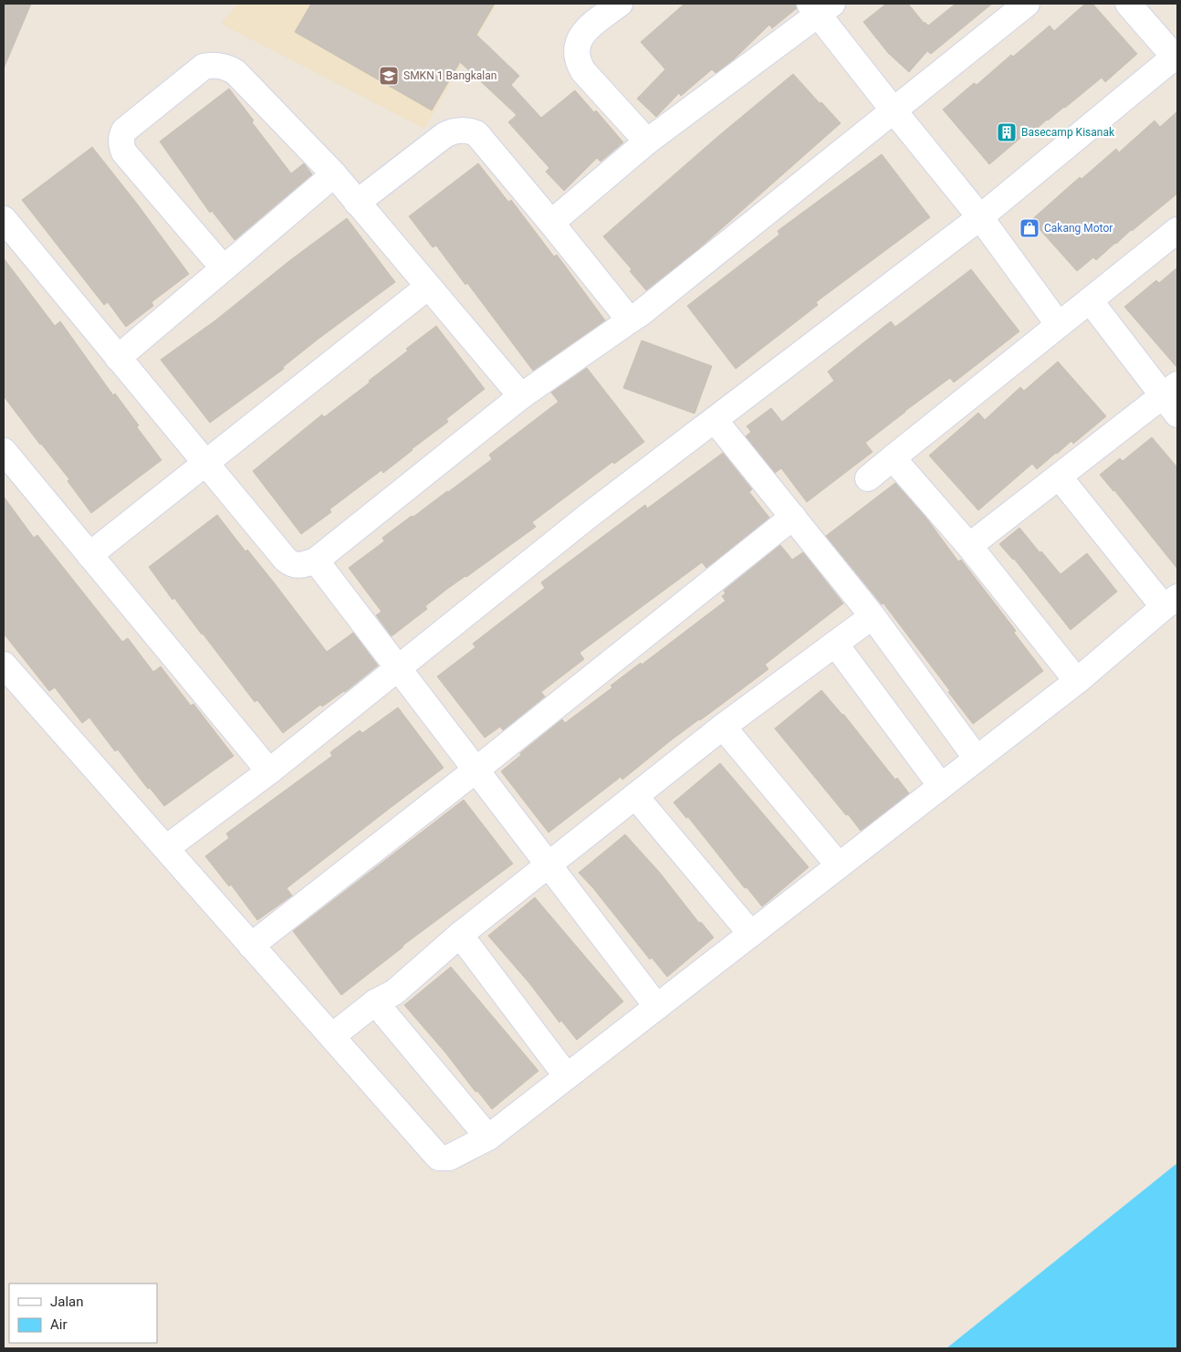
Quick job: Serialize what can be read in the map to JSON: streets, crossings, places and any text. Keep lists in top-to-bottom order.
{
  "places": {
    "school or university": ["SMKN 1 Bangkalan"],
    "building": ["Basecamp Kisanak"],
    "shop": ["Cakang Motor"]
  },
  "legend": ["Jalan", "Air"]
}
